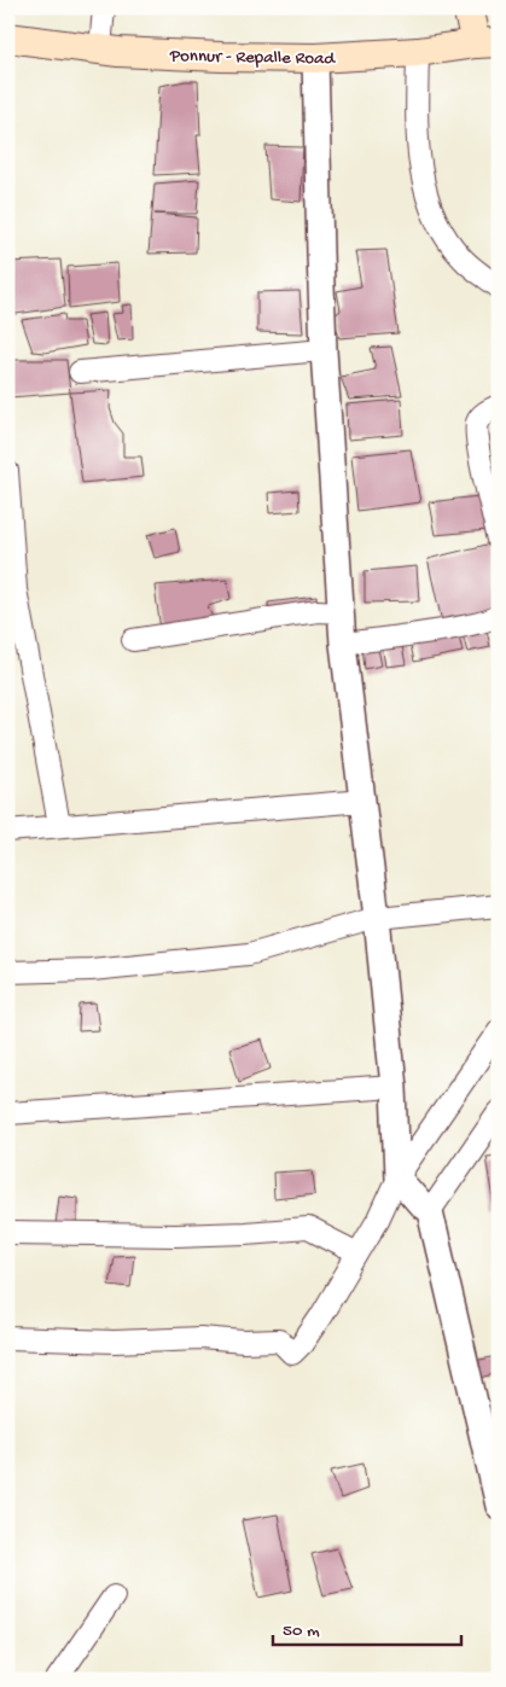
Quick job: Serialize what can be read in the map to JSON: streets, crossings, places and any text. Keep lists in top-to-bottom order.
{
  "streets": {
    "main road": ["Ponnur - Repalle Road"]
  },
  "scale_bar": "50 m"
}
